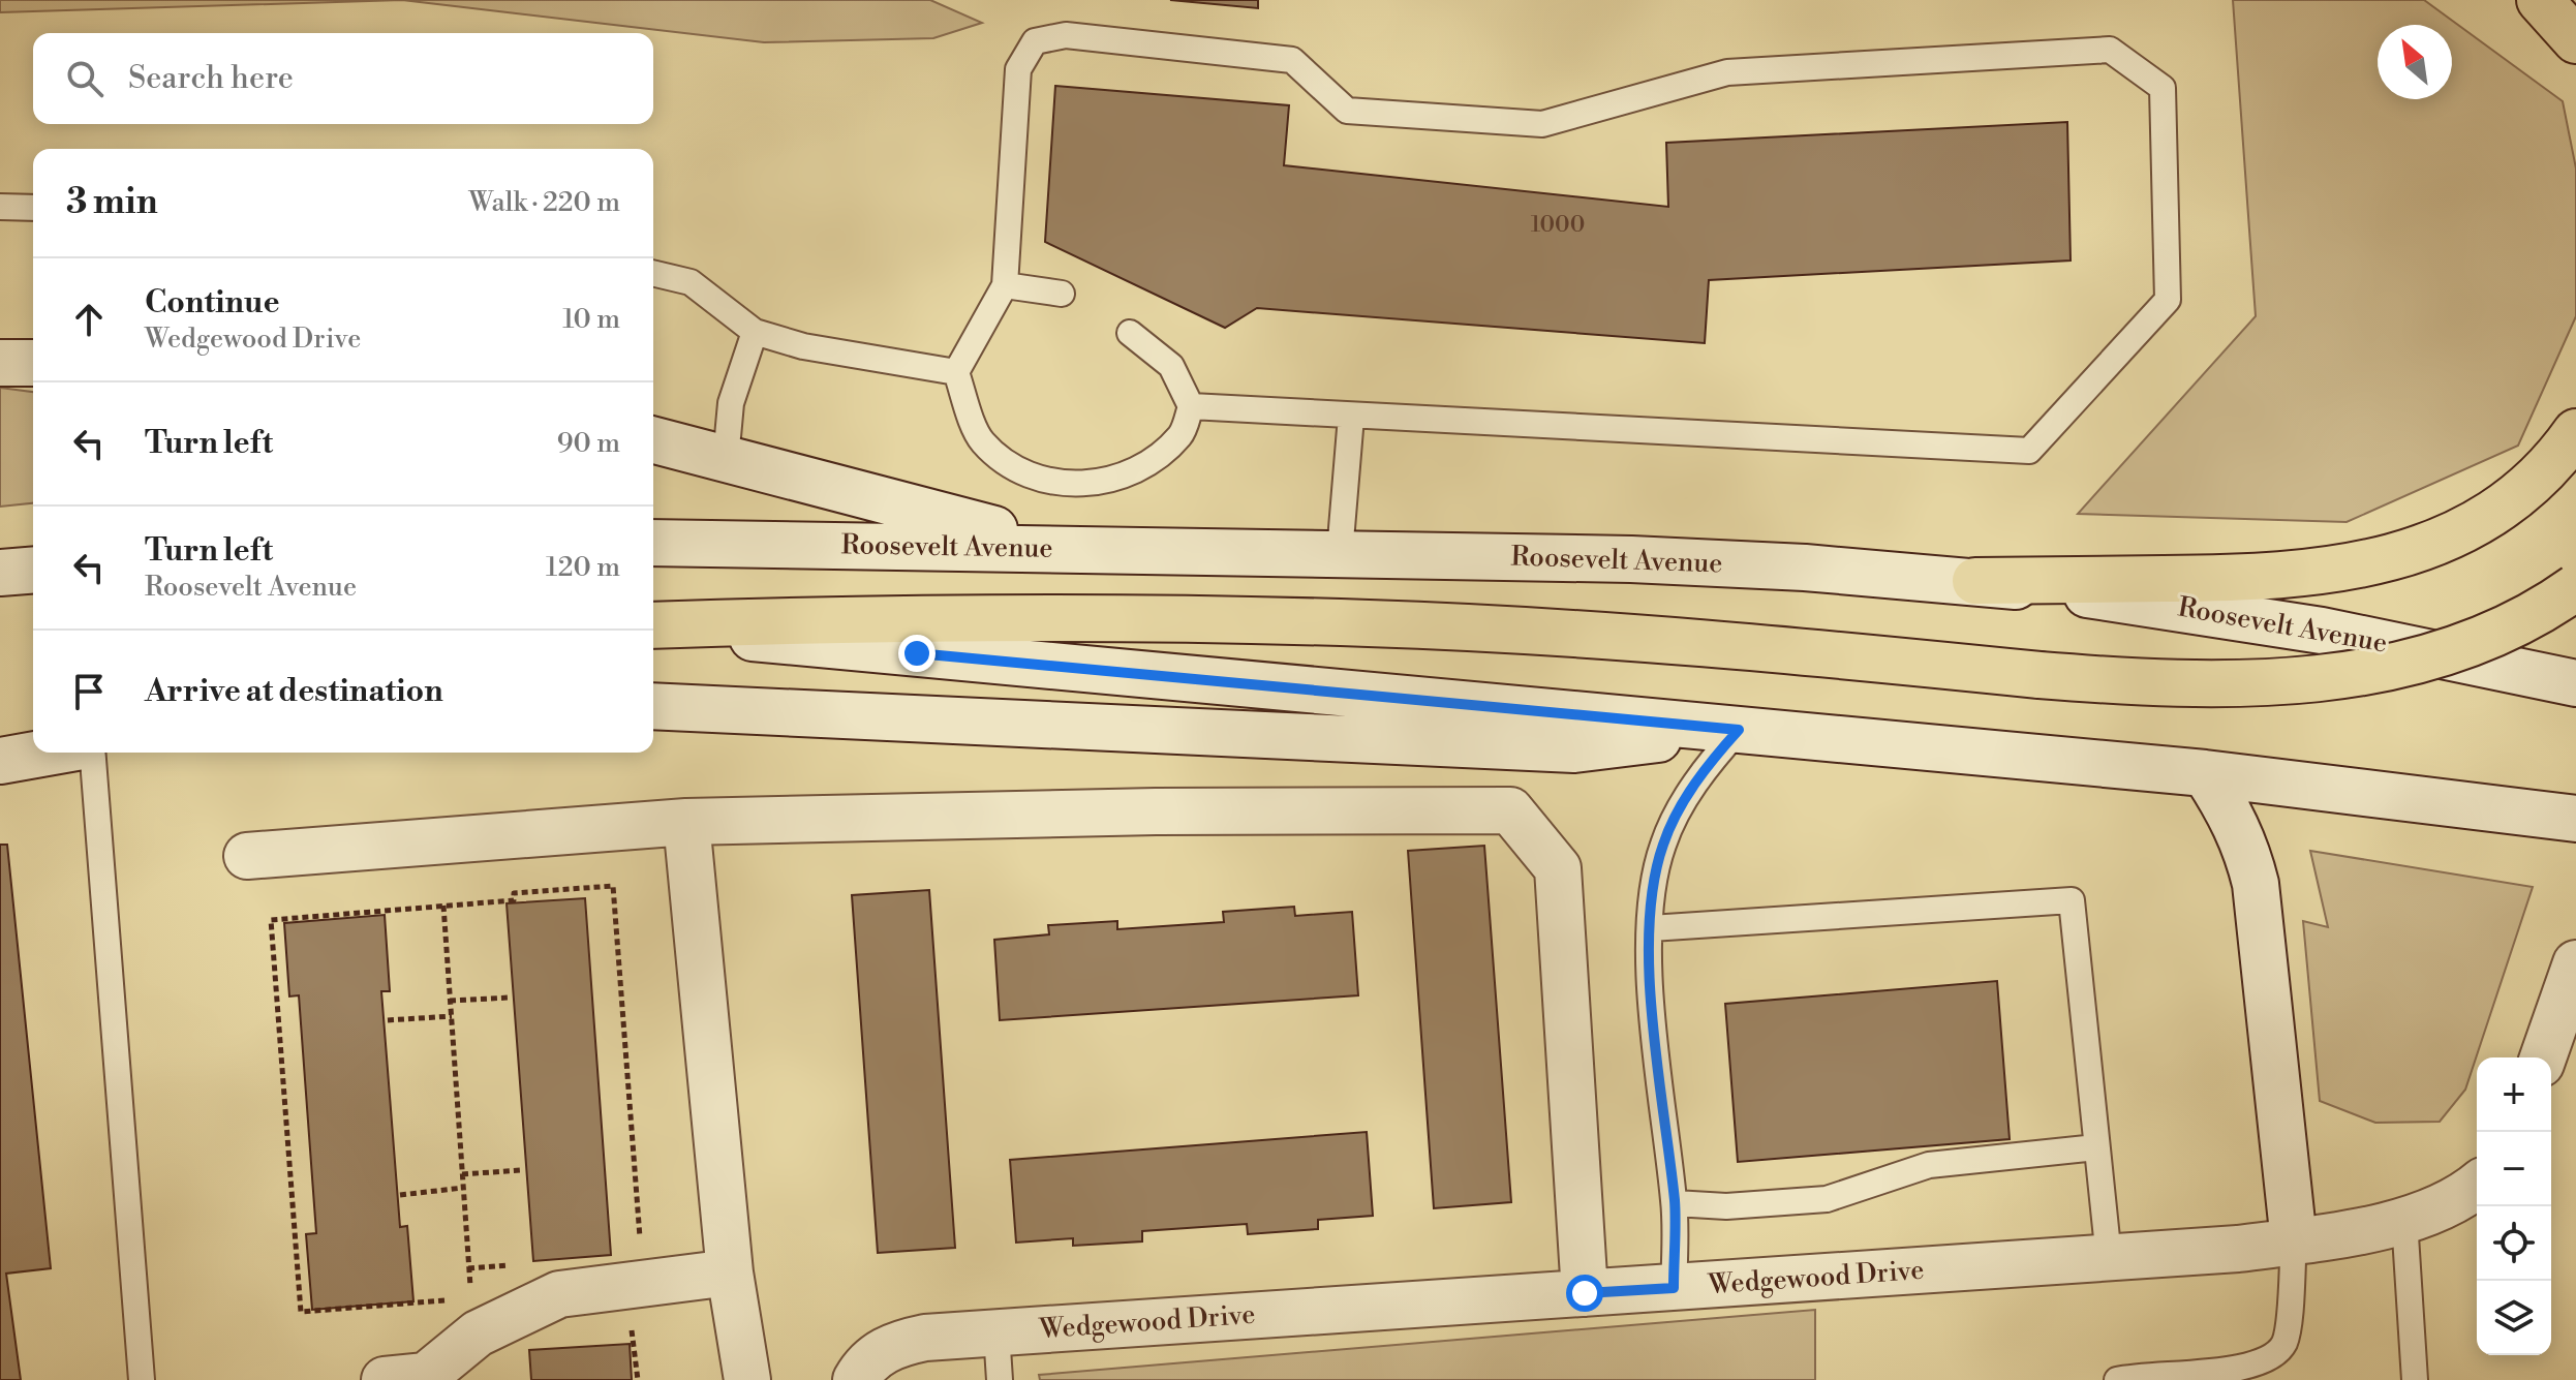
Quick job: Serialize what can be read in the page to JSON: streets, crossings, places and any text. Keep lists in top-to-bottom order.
{
  "streets": {
    "main road": ["Roosevelt Avenue", "Wedgewood Drive"]
  },
  "house_numbers": ["1000"],
  "north": "top left",
  "page": {
    "search": "Search here",
    "heading": ["3 min", "Walk · 220 m"],
    "list": [
      ["Continue", "Wedgewood Drive", "10 m"],
      ["Turn left", "90 m"],
      ["Turn left", "Roosevelt Avenue", "120 m"],
      "Arrive at destination"
    ],
    "map_buttons": ["+", "−"]
  }
}
